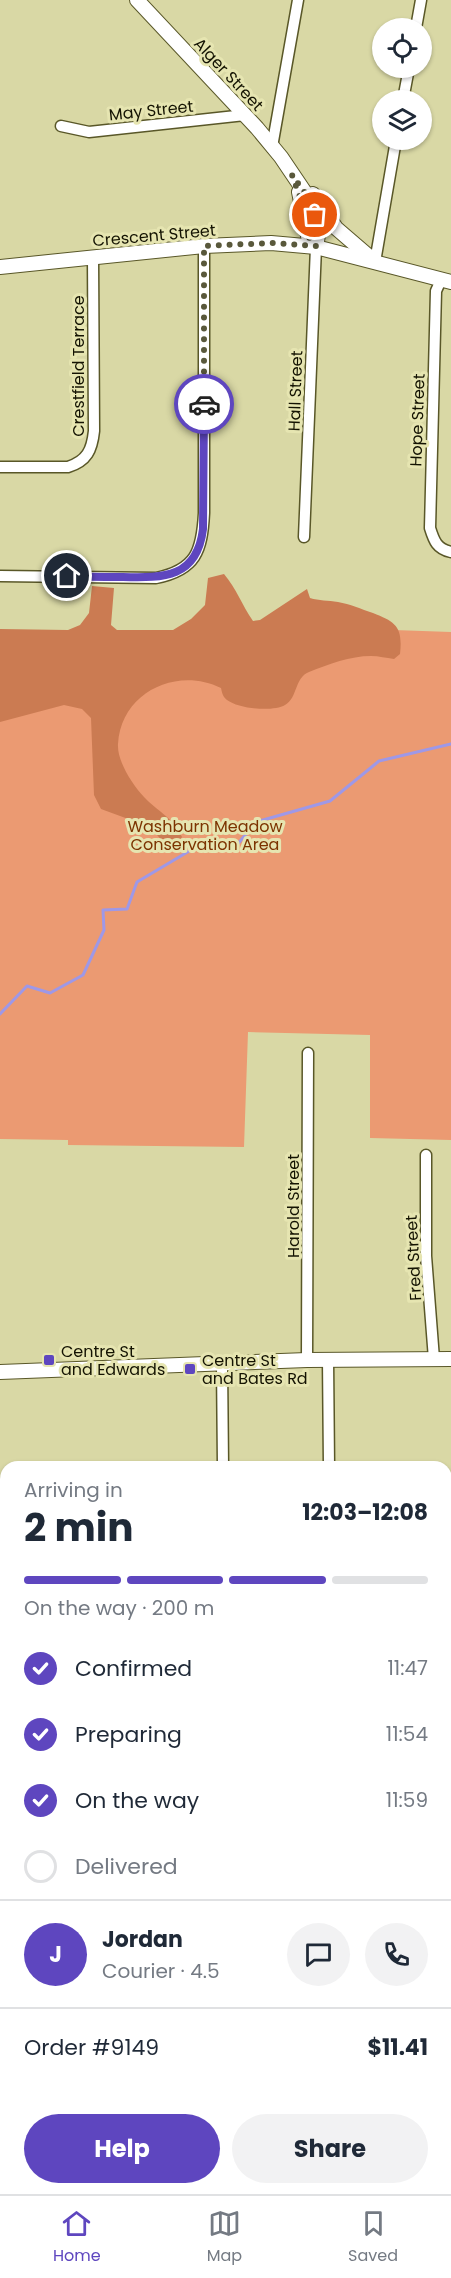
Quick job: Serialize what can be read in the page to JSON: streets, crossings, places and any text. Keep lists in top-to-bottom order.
{
  "streets": {
    "main road": ["Alger Street", "Crescent Street"],
    "street": [
      "May Street",
      "Crestfield Terrace",
      "Hall Street",
      "Hope Street",
      "Harold Street",
      "Fred Street"
    ]
  },
  "crossings": [
    ["Alger Street", "May Street"],
    ["Alger Street", "Crescent Street"],
    ["Alger Street", "Hall Street"],
    ["Crescent Street", "Crestfield Terrace"],
    ["Crescent Street", "Hall Street"],
    ["Crescent Street", "Hope Street"]
  ],
  "parks": ["Washburn Meadow Conservation Area"],
  "places": {
    "transit": ["Centre St and Edwards", "Centre St and Bates Rd"]
  },
  "page": {
    "heading": ["2 min", "Arriving in", "12:03–12:08"],
    "panel": [
      "Jordan",
      "Courier · 4.5",
      "Order #9149",
      "$11.41"
    ],
    "bar": "On the way · 200 m",
    "list": [
      ["Confirmed", "11:47"],
      ["Preparing", "11:54"],
      ["On the way", "11:59"],
      "Delivered"
    ],
    "round": "J",
    "buttons": ["Help", "Share"],
    "tabs": ["Home", "Map", "Saved"]
  }
}
